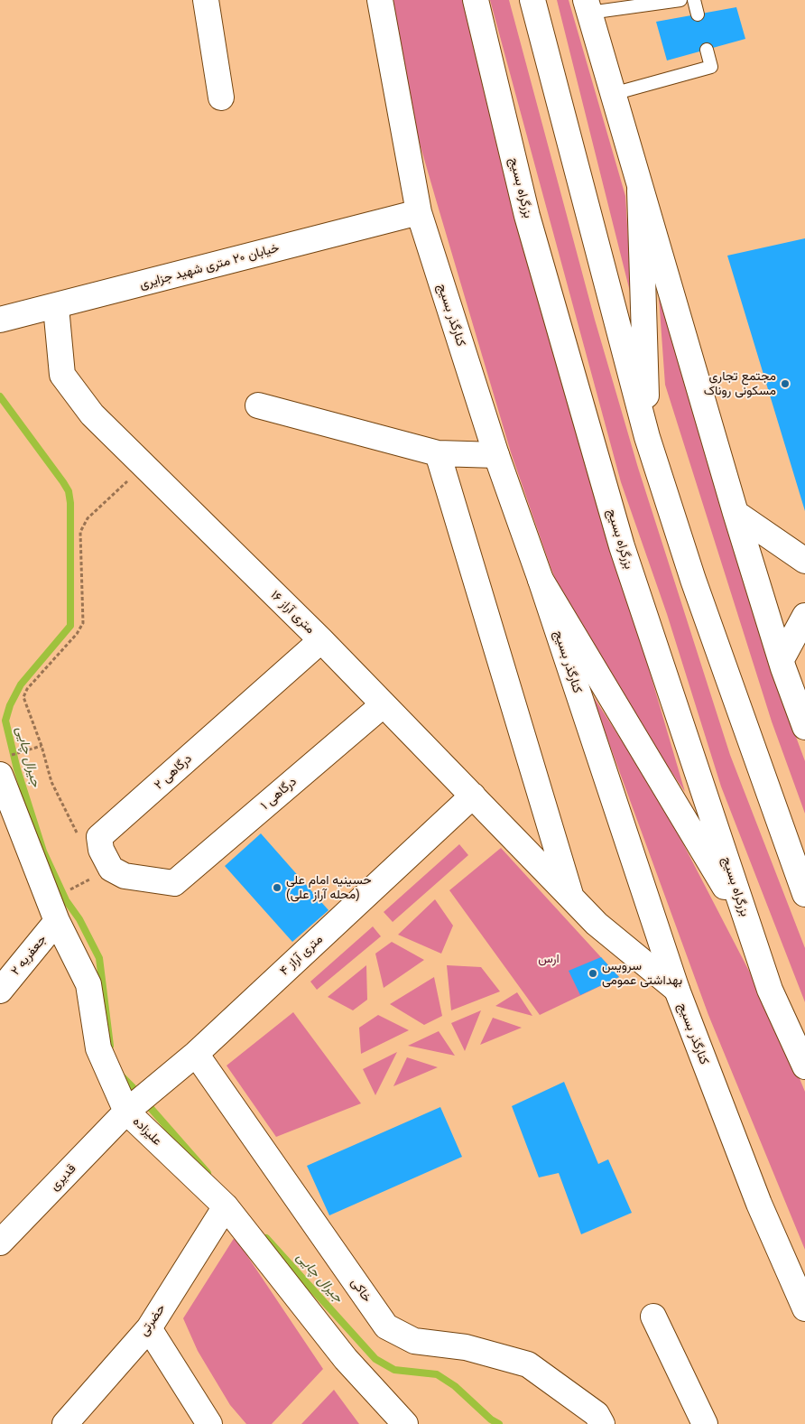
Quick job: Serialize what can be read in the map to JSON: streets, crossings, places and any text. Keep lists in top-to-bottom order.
{
  "streets": {
    "main road": [
      "بزرگراه بسیج",
      "خیابان ۲۰ متری شهید جزایری",
      "کنارگذر بسیج",
      "۱۶ متری آراز",
      "درگاهی ۲",
      "درگاهی ۱",
      "جعفریه ۲",
      "۴ متری آراز",
      "علیزاده",
      "قدیری",
      "خاکی",
      "حضرتی"
    ]
  },
  "crossings": [
    ["خیابان ۲۰ متری شهید جزایری", "کنارگذر بسیج"],
    ["خیابان ۲۰ متری شهید جزایری", "۱۶ متری آراز"],
    ["کنارگذر بسیج", "۱۶ متری آراز"],
    ["۱۶ متری آراز", "درگاهی ۲"],
    ["۱۶ متری آراز", "درگاهی ۱"],
    ["۱۶ متری آراز", "۴ متری آراز"],
    ["درگاهی ۲", "درگاهی ۱"],
    ["جعفریه ۲", "علیزاده"],
    ["۴ متری آراز", "علیزاده"],
    ["۴ متری آراز", "قدیری"],
    ["۴ متری آراز", "خاکی"],
    ["علیزاده", "قدیری"],
    ["علیزاده", "حضرتی"]
  ],
  "water": ["جیرال چایی"],
  "parks": ["ارس"],
  "places": ["مجتمع تجاری مسکونی روناک", "حسینیه امام علی (محله آراز علی)", "سرویس بهداشتی عمومی"]
}
